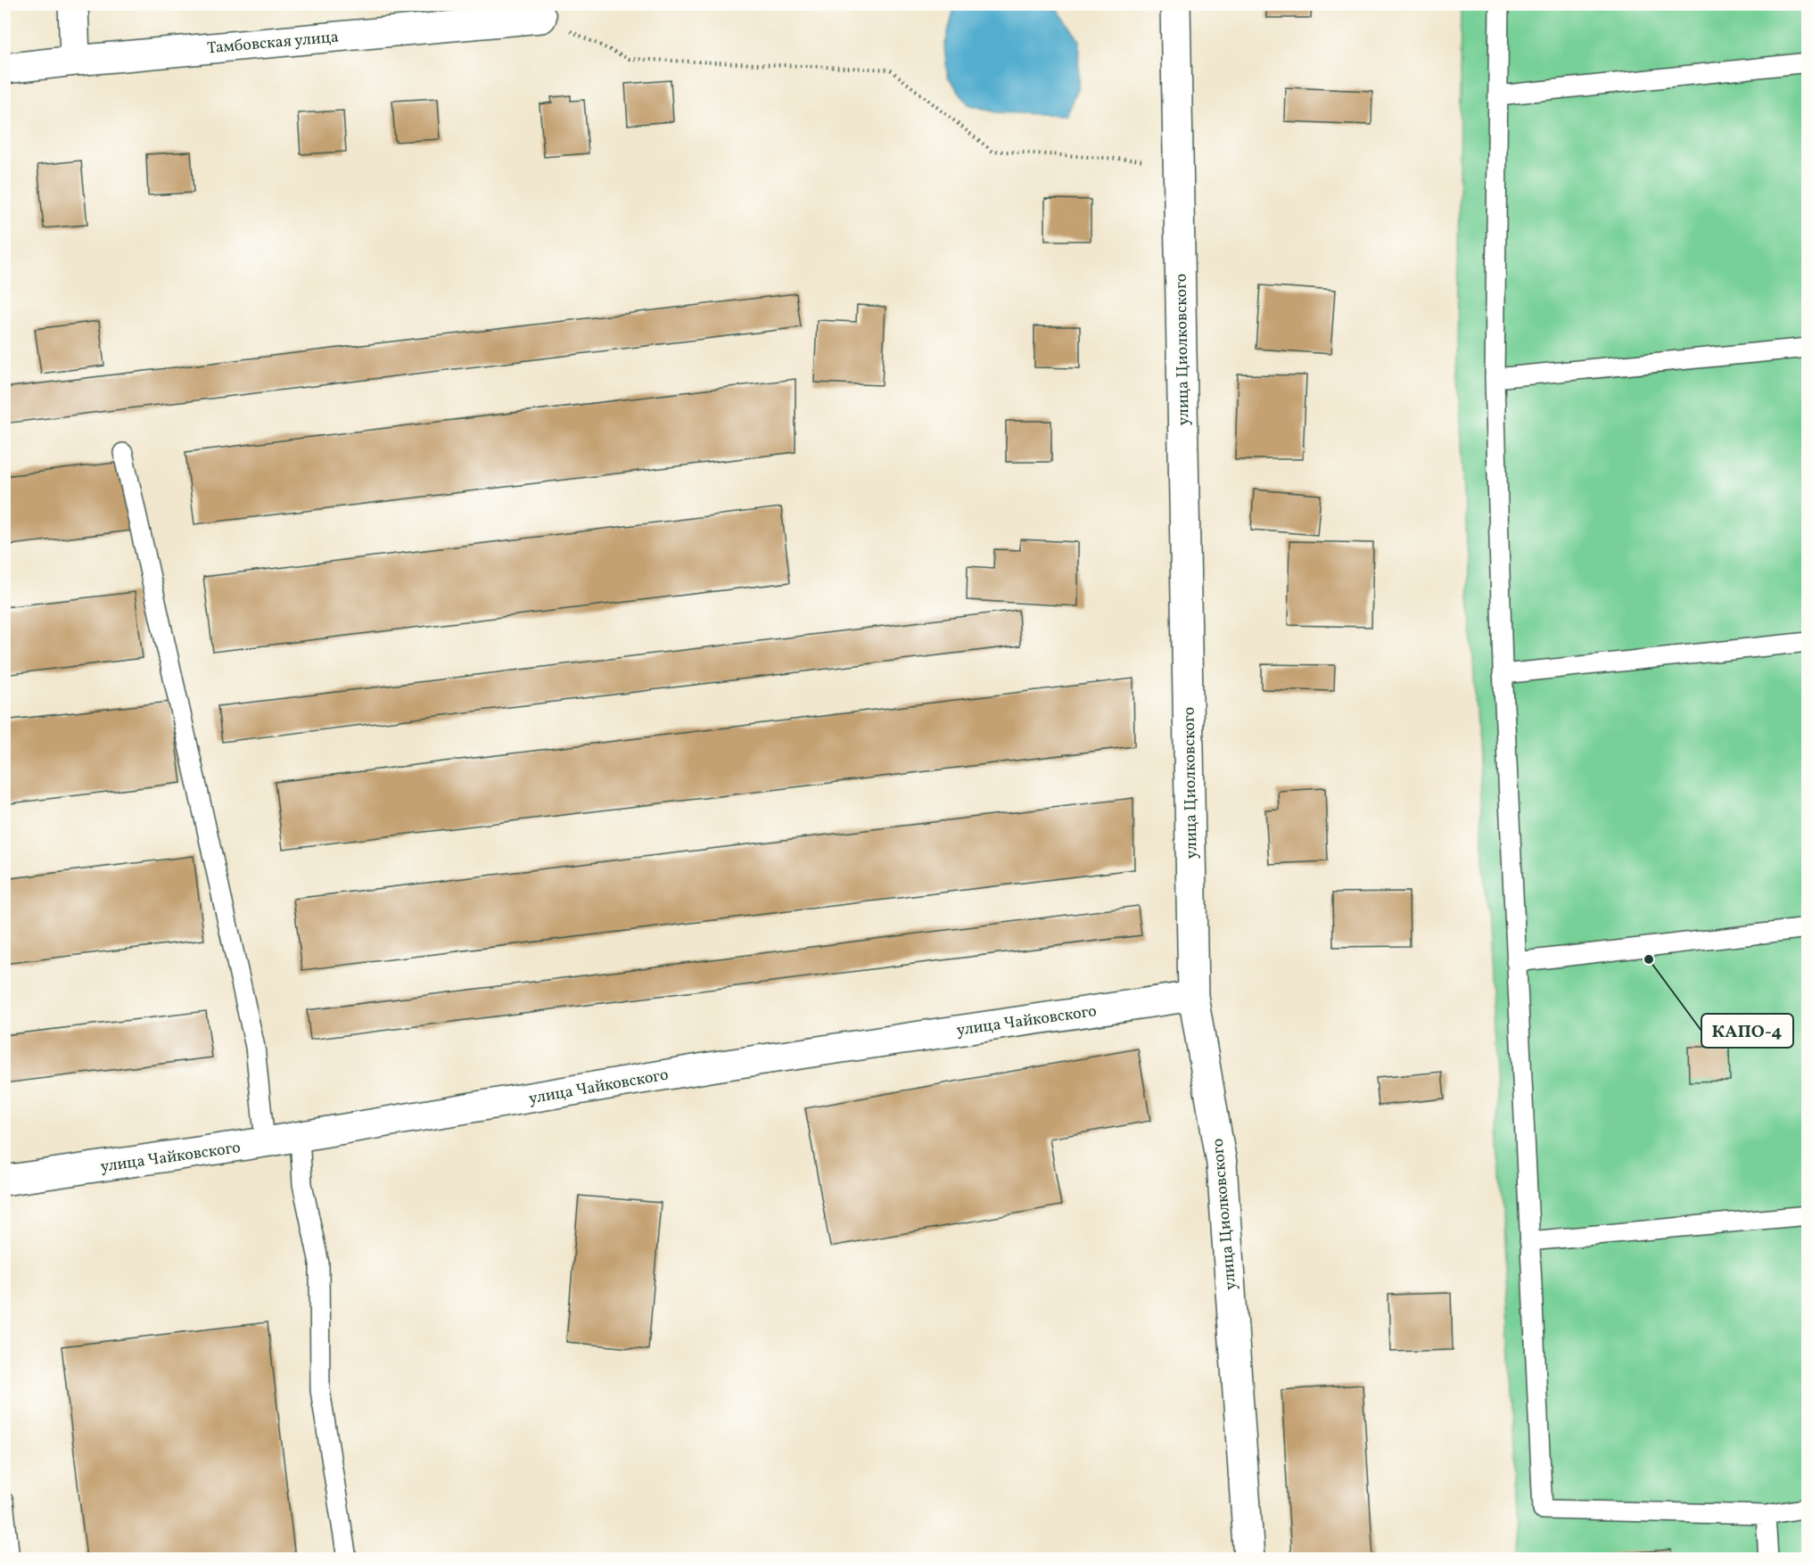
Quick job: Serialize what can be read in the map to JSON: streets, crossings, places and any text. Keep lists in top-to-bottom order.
{
  "streets": {
    "street": ["Тамбовская улица", "улица Циолковского", "улица Чайковского"]
  },
  "crossings": [
    ["улица Циолковского", "улица Чайковского"]
  ],
  "places": ["КАПО-4"]
}
